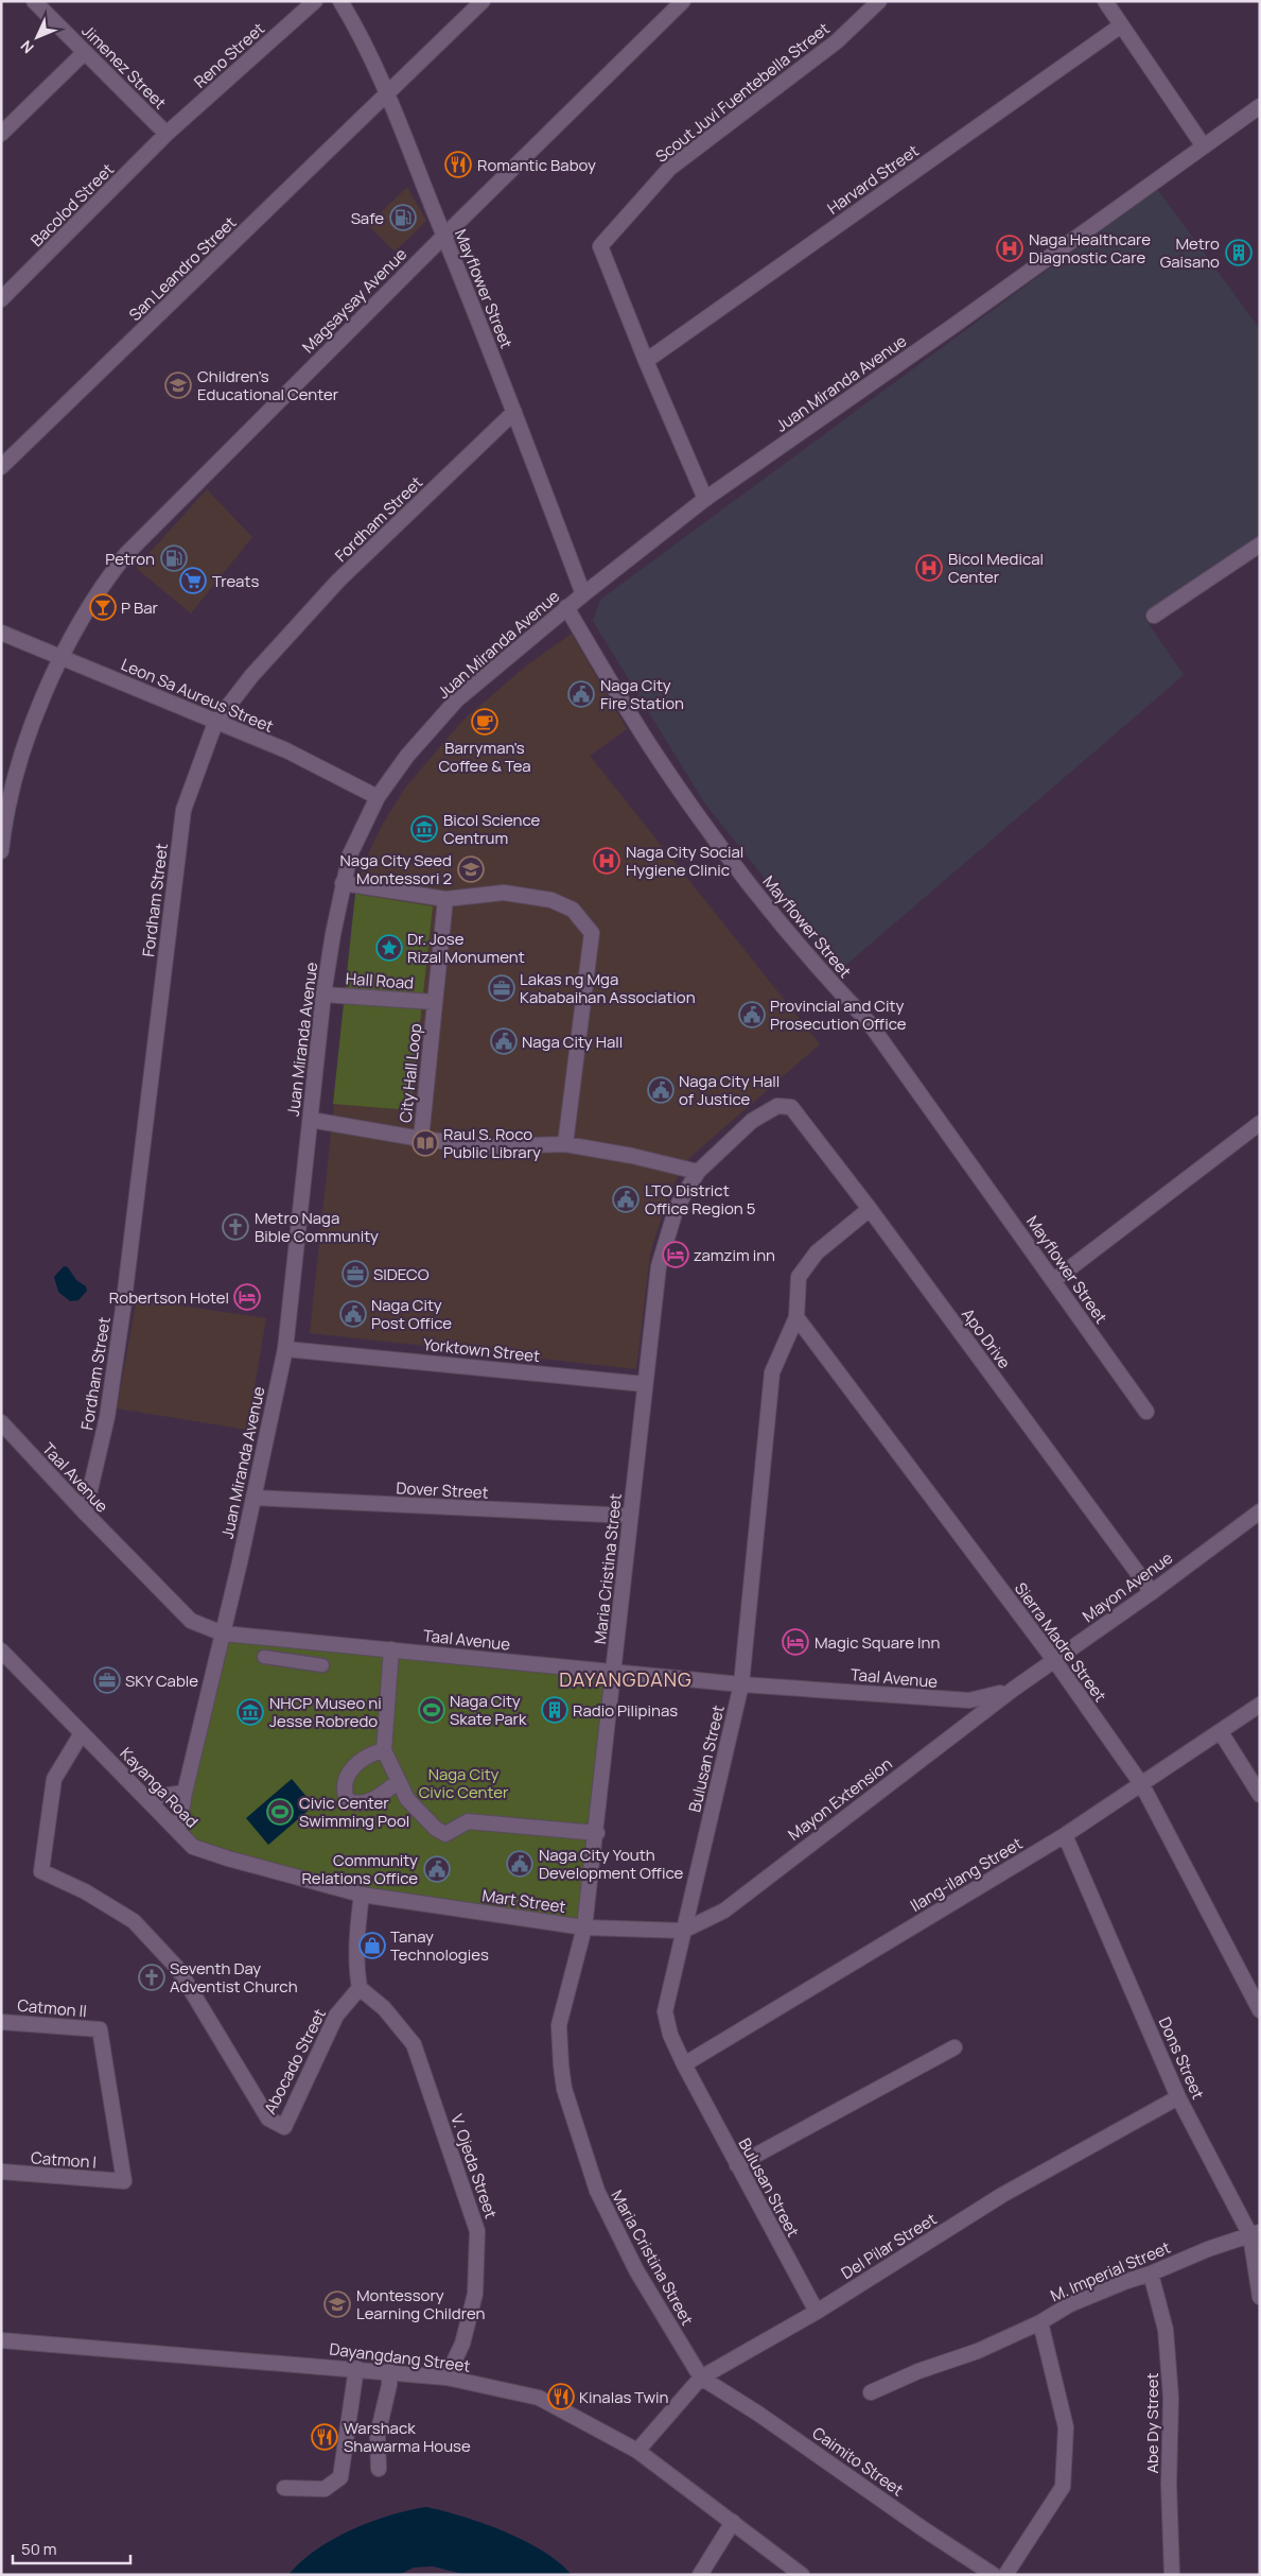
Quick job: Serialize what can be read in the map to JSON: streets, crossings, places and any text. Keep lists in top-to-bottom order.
{
  "streets": {
    "street": [
      "Reno Street",
      "Jimenez Street",
      "Scout Juvi Fuentebella Street",
      "Harvard Street",
      "Bacolod Street",
      "San Leandro Street",
      "Mayflower Street",
      "Magsaysay Avenue",
      "Juan Miranda Avenue",
      "Fordham Street",
      "Leon Sa Aureus Street",
      "Hall Road",
      "City Hall Loop",
      "Apo Drive",
      "Yorktown Street",
      "Taal Avenue",
      "Dover Street",
      "Maria Cristina Street",
      "Mayon Avenue",
      "Sierra Madre Street",
      "Bulusan Street",
      "Kayanga Road",
      "Mayon Extension",
      "Ilang-ilang Street",
      "Mart Street",
      "Catmon II",
      "Dons Street",
      "Abocado Street",
      "Catmon I",
      "V. Ojeda Street",
      "Del Pilar Street",
      "M. Imperial Street",
      "Dayangdang Street",
      "Abe Dy Street",
      "Caimito Street"
    ]
  },
  "crossings": [
    ["Reno Street", "Jimenez Street"],
    ["Reno Street", "Bacolod Street"],
    ["Jimenez Street", "Bacolod Street"],
    ["Scout Juvi Fuentebella Street", "Harvard Street"],
    ["Scout Juvi Fuentebella Street", "Juan Miranda Avenue"],
    ["San Leandro Street", "Mayflower Street"],
    ["Mayflower Street", "Magsaysay Avenue"],
    ["Mayflower Street", "Juan Miranda Avenue"],
    ["Mayflower Street", "Fordham Street"],
    ["Magsaysay Avenue", "Leon Sa Aureus Street"],
    ["Juan Miranda Avenue", "Leon Sa Aureus Street"],
    ["Juan Miranda Avenue", "Hall Road"],
    ["Juan Miranda Avenue", "City Hall Loop"],
    ["Juan Miranda Avenue", "Yorktown Street"],
    ["Juan Miranda Avenue", "Taal Avenue"],
    ["Juan Miranda Avenue", "Dover Street"],
    ["Juan Miranda Avenue", "Kayanga Road"],
    ["Fordham Street", "Leon Sa Aureus Street"],
    ["Fordham Street", "Taal Avenue"],
    ["Hall Road", "City Hall Loop"],
    ["Apo Drive", "Maria Cristina Street"],
    ["Apo Drive", "Mayon Avenue"],
    ["Apo Drive", "Bulusan Street"],
    ["Yorktown Street", "Maria Cristina Street"],
    ["Taal Avenue", "Maria Cristina Street"],
    ["Taal Avenue", "Mayon Avenue"],
    ["Taal Avenue", "Bulusan Street"],
    ["Taal Avenue", "Mayon Extension"],
    ["Dover Street", "Maria Cristina Street"],
    ["Maria Cristina Street", "Mart Street"],
    ["Maria Cristina Street", "Del Pilar Street"],
    ["Maria Cristina Street", "Caimito Street"],
    ["Mayon Avenue", "Sierra Madre Street"],
    ["Mayon Avenue", "Mayon Extension"],
    ["Sierra Madre Street", "Bulusan Street"],
    ["Sierra Madre Street", "Ilang-ilang Street"],
    ["Bulusan Street", "Mayon Extension"],
    ["Bulusan Street", "Ilang-ilang Street"],
    ["Bulusan Street", "Mart Street"],
    ["Bulusan Street", "Del Pilar Street"],
    ["Kayanga Road", "Mart Street"],
    ["Kayanga Road", "Abocado Street"],
    ["Mayon Extension", "Mart Street"],
    ["Ilang-ilang Street", "Dons Street"],
    ["Catmon II", "Catmon I"],
    ["Dons Street", "Del Pilar Street"],
    ["Dons Street", "M. Imperial Street"],
    ["Abocado Street", "V. Ojeda Street"],
    ["V. Ojeda Street", "Dayangdang Street"],
    ["Del Pilar Street", "Dayangdang Street"],
    ["Del Pilar Street", "Caimito Street"],
    ["M. Imperial Street", "Abe Dy Street"]
  ],
  "districts": ["DAYANGDANG"],
  "parks": ["Naga City Civic Center"],
  "places": {
    "restaurant": ["Romantic Baboy", "Kinalas Twin", "Warshack Shawarma House"],
    "fuel station": ["Safe", "Petron"],
    "hospital": ["Naga Healthcare Diagnostic Care", "Bicol Medical Center", "Naga City Social Hygiene Clinic"],
    "building": ["Metro Gaisano", "Radio Pilipinas"],
    "school or university": ["Children's Educational Center", "Naga City Seed Montessori 2", "Montessory Learning Children"],
    "supermarket": ["Treats"],
    "bar": ["P Bar"],
    "public building": [
      "Naga City Fire Station",
      "Provincial and City Prosecution Office",
      "Naga City Hall",
      "Naga City Hall of Justice",
      "LTO District Office Region 5",
      "Naga City Post Office",
      "Naga City Youth Development Office",
      "Community Relations Office"
    ],
    "cafe": ["Barryman's Coffee & Tea"],
    "museum": ["Bicol Science Centrum", "NHCP Museo ni Jesse Robredo"],
    "place": ["Dr. Jose Rizal Monument"],
    "office": ["Lakas ng Mga Kababaihan Association", "SIDECO", "SKY Cable"],
    "library": ["Raul S. Roco Public Library"],
    "church": ["Metro Naga Bible Community", "Seventh Day Adventist Church"],
    "hotel": ["zamzim inn", "Robertson Hotel", "Magic Square Inn"],
    "sports": ["Naga City Skate Park", "Civic Center Swimming Pool"],
    "shop": ["Tanay Technologies"]
  },
  "scale_bar": "50 m",
  "north": "bottom left"
}
